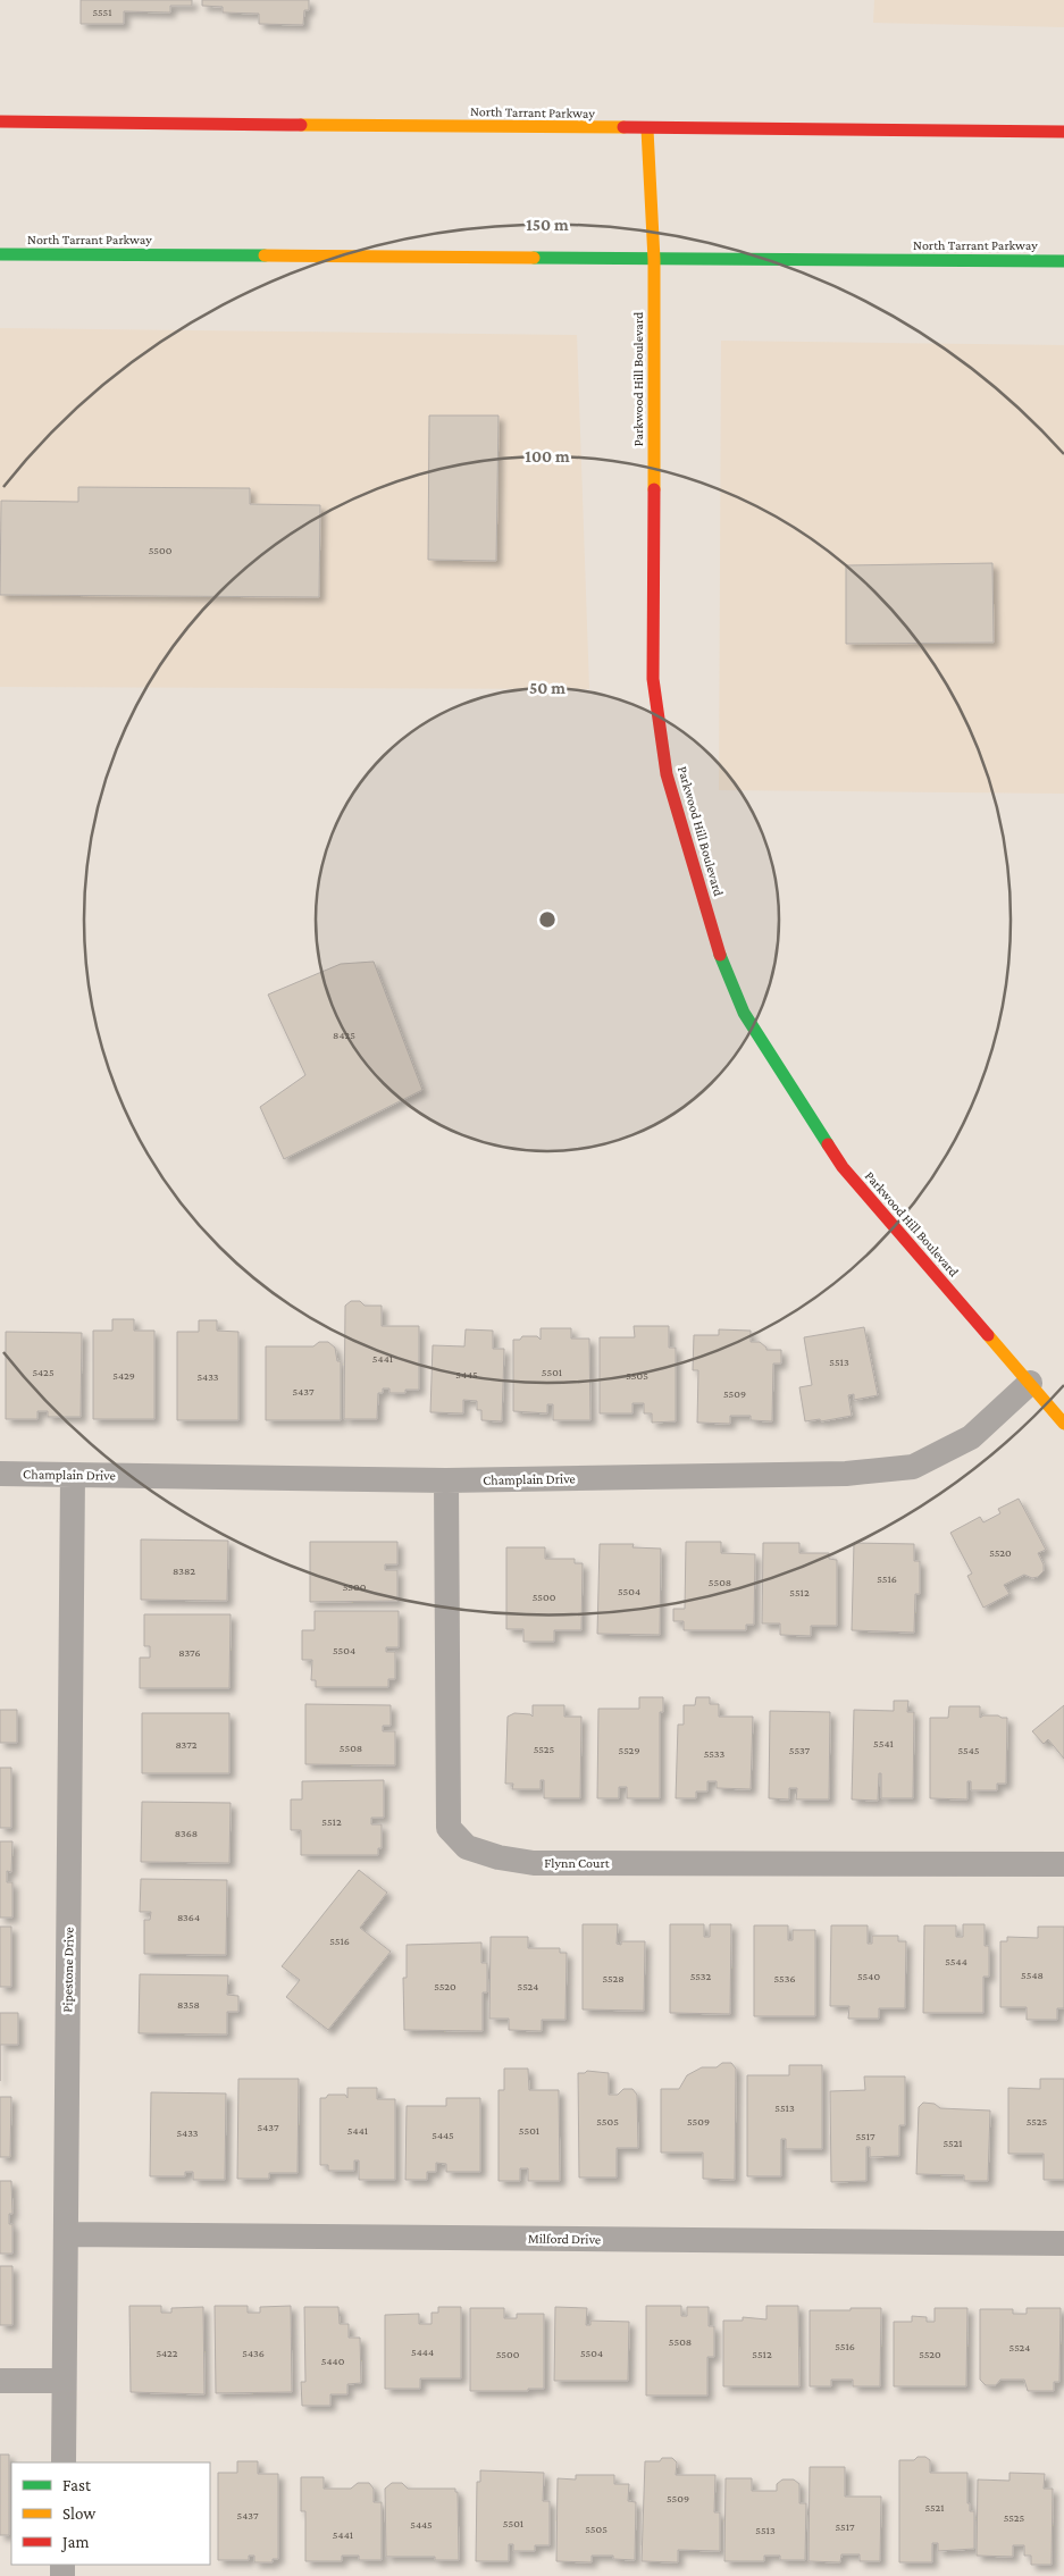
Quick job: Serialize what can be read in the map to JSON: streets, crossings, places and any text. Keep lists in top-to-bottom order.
{
  "streets": {
    "main road": ["North Tarrant Parkway", "Parkwood Hill Boulevard"],
    "street": [
      "Champlain Drive",
      "Flynn Court",
      "Pipestone Drive",
      "Milford Drive"
    ]
  },
  "crossings": [
    ["North Tarrant Parkway", "Parkwood Hill Boulevard"],
    ["Parkwood Hill Boulevard", "Champlain Drive"],
    ["Champlain Drive", "Flynn Court"],
    ["Champlain Drive", "Pipestone Drive"],
    ["Pipestone Drive", "Milford Drive"]
  ],
  "house_numbers": [
    "5551",
    "5500",
    "8425",
    "5441",
    "5513",
    "5425",
    "5501",
    "5445",
    "5429",
    "5505",
    "5433",
    "5437",
    "5509",
    "5520",
    "8382",
    "5516",
    "5508",
    "5500",
    "5504",
    "5512",
    "5500",
    "5504",
    "8376",
    "5541",
    "8372",
    "5508",
    "5525",
    "5529",
    "5537",
    "5545",
    "5533",
    "5512",
    "8368",
    "8364",
    "5516",
    "5544",
    "5548",
    "5532",
    "5540",
    "5528",
    "5536",
    "5520",
    "5524",
    "8358",
    "5513",
    "5505",
    "5509",
    "5525",
    "5437",
    "5441",
    "5501",
    "5433",
    "5445",
    "5517",
    "5521",
    "5508",
    "5516",
    "5524",
    "5444",
    "5422",
    "5436",
    "5504",
    "5500",
    "5512",
    "5520",
    "5440",
    "5509",
    "5521",
    "5437",
    "5525",
    "5501",
    "5445",
    "5517",
    "5505",
    "5513",
    "5441"
  ],
  "legend": ["Fast", "Slow", "Jam"],
  "rings": ["150 m", "100 m", "50 m"]
}
